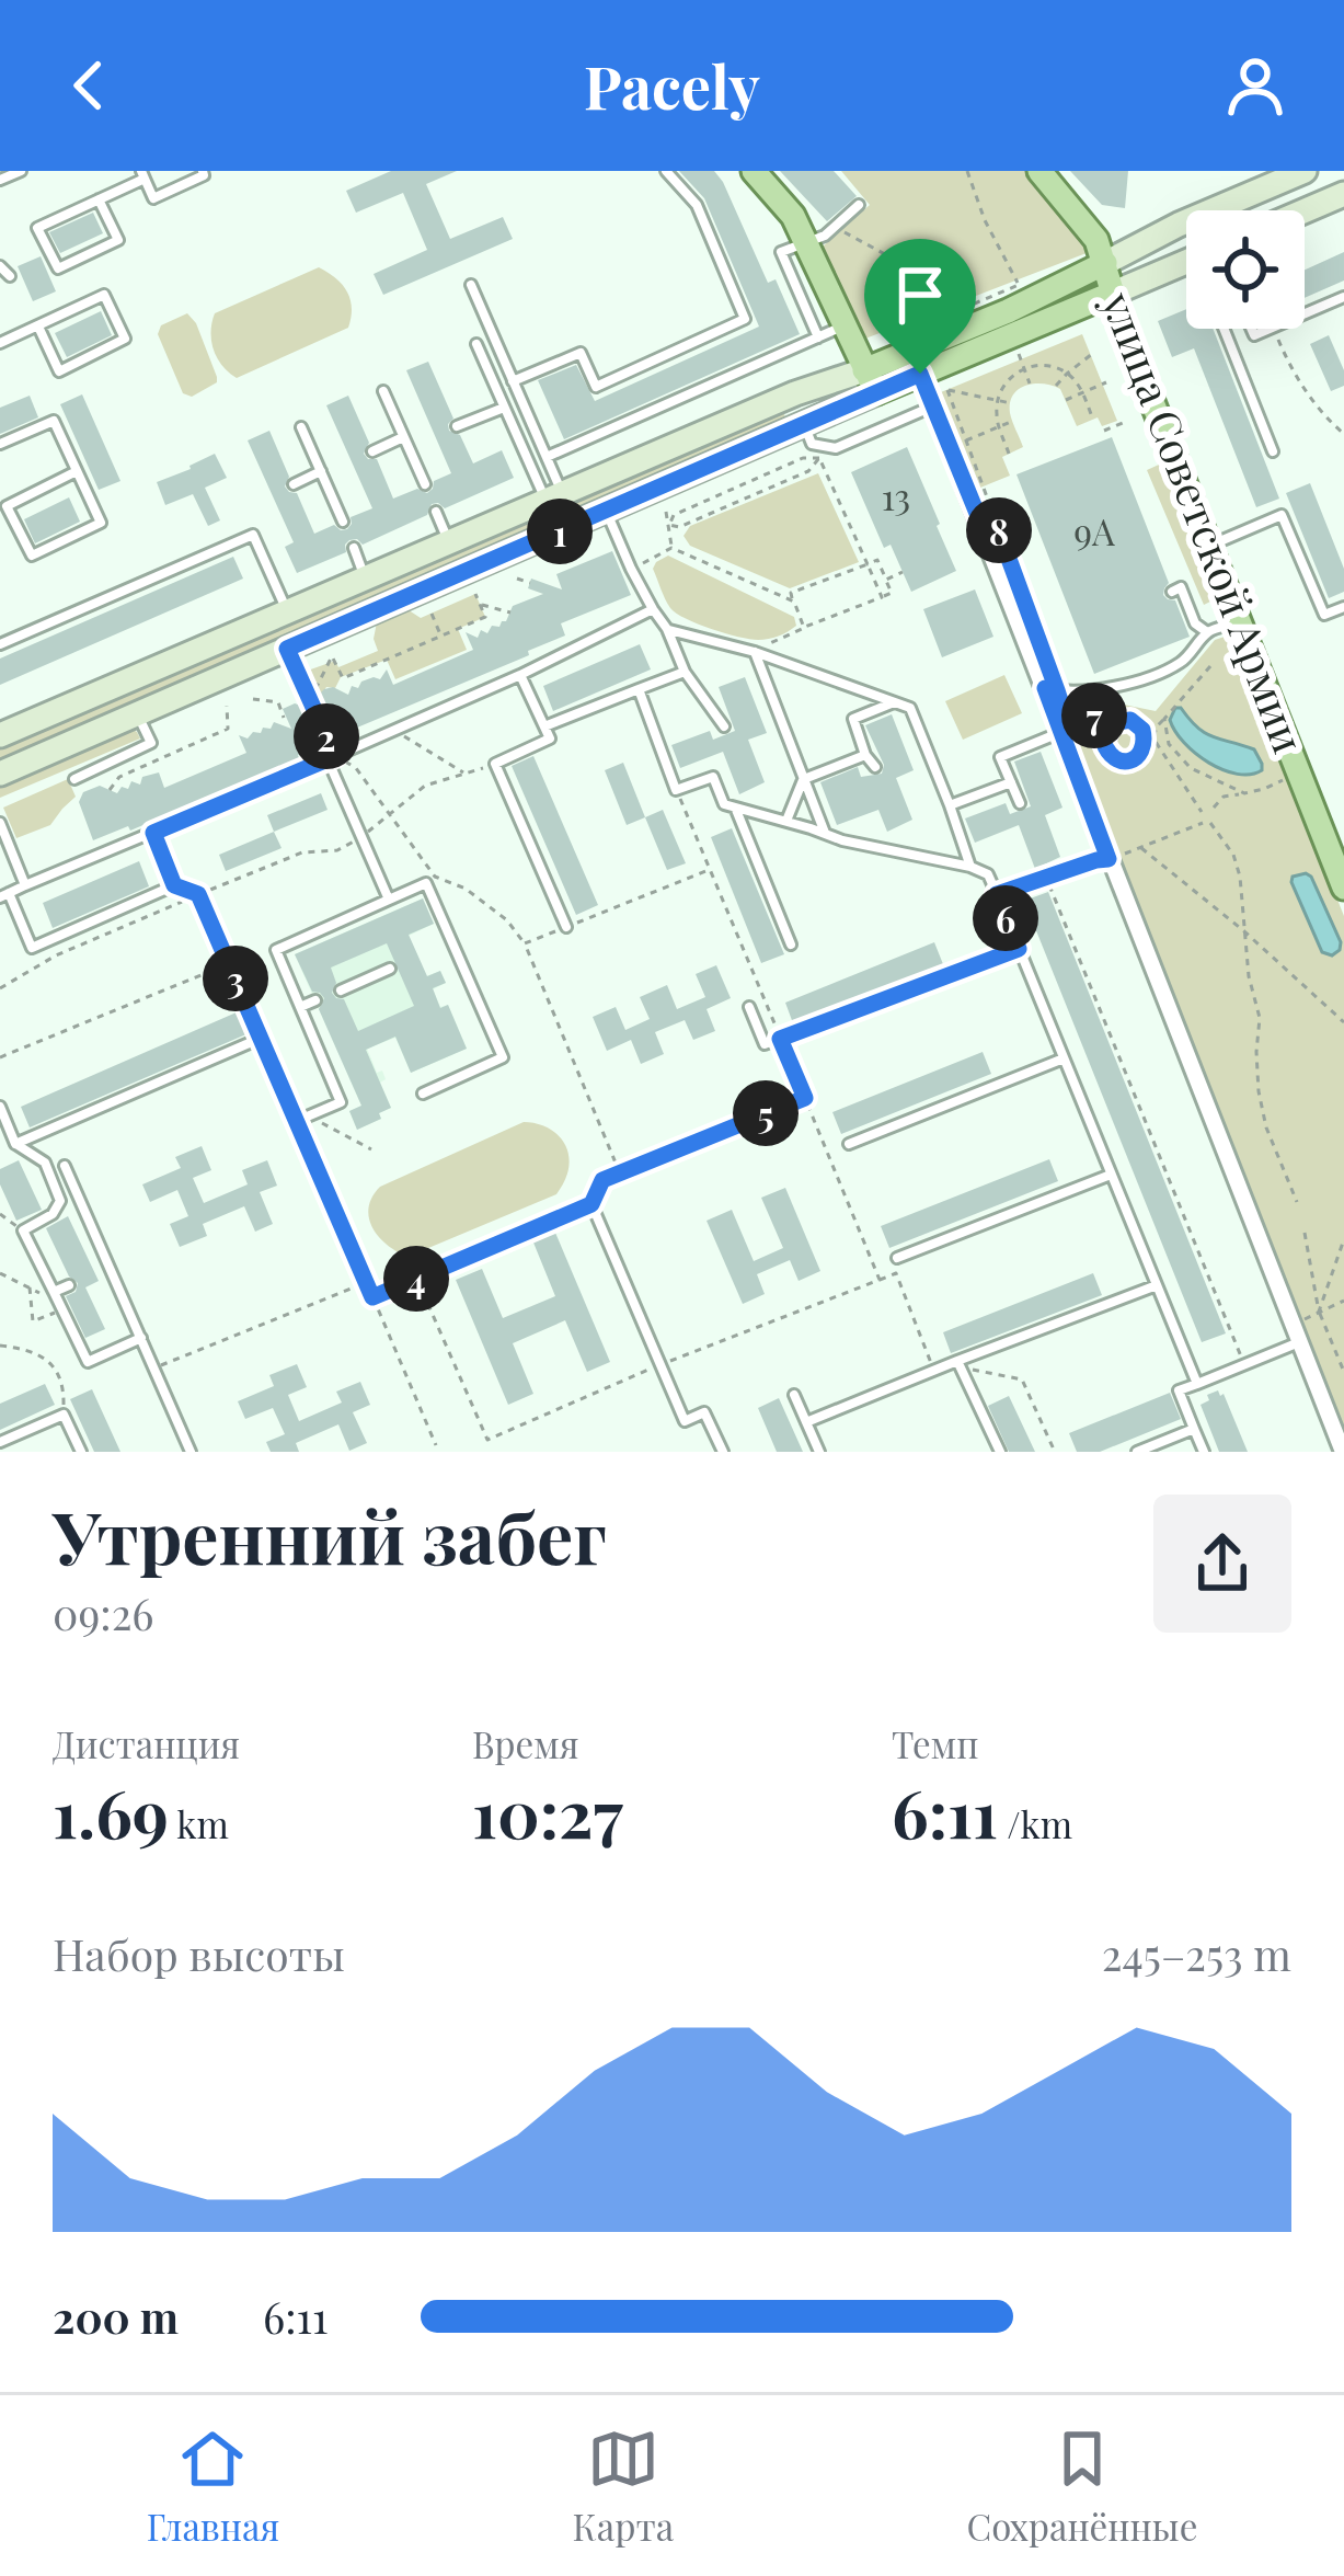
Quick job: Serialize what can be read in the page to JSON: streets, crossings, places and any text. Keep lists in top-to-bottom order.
{
  "streets": {
    "main road": ["улица Советской Армии"]
  },
  "house_numbers": ["13", "9А"],
  "page": {
    "header": "Pacely",
    "pins": [
      "8",
      "1",
      "7",
      "2",
      "6",
      "3",
      "5",
      "4"
    ],
    "heading": ["Утренний забег", "09:26"],
    "stats": [
      ["Дистанция", "1.69 km"],
      ["Время", "10:27"],
      ["Темп", "6:11 /km"]
    ],
    "chart": ["Набор высоты", "245–253 m"],
    "list": [
      {
        "name": "200 m",
        "note": "6:11"
      }
    ],
    "tabs": ["Главная", "Карта", "Сохранённые"]
  }
}
